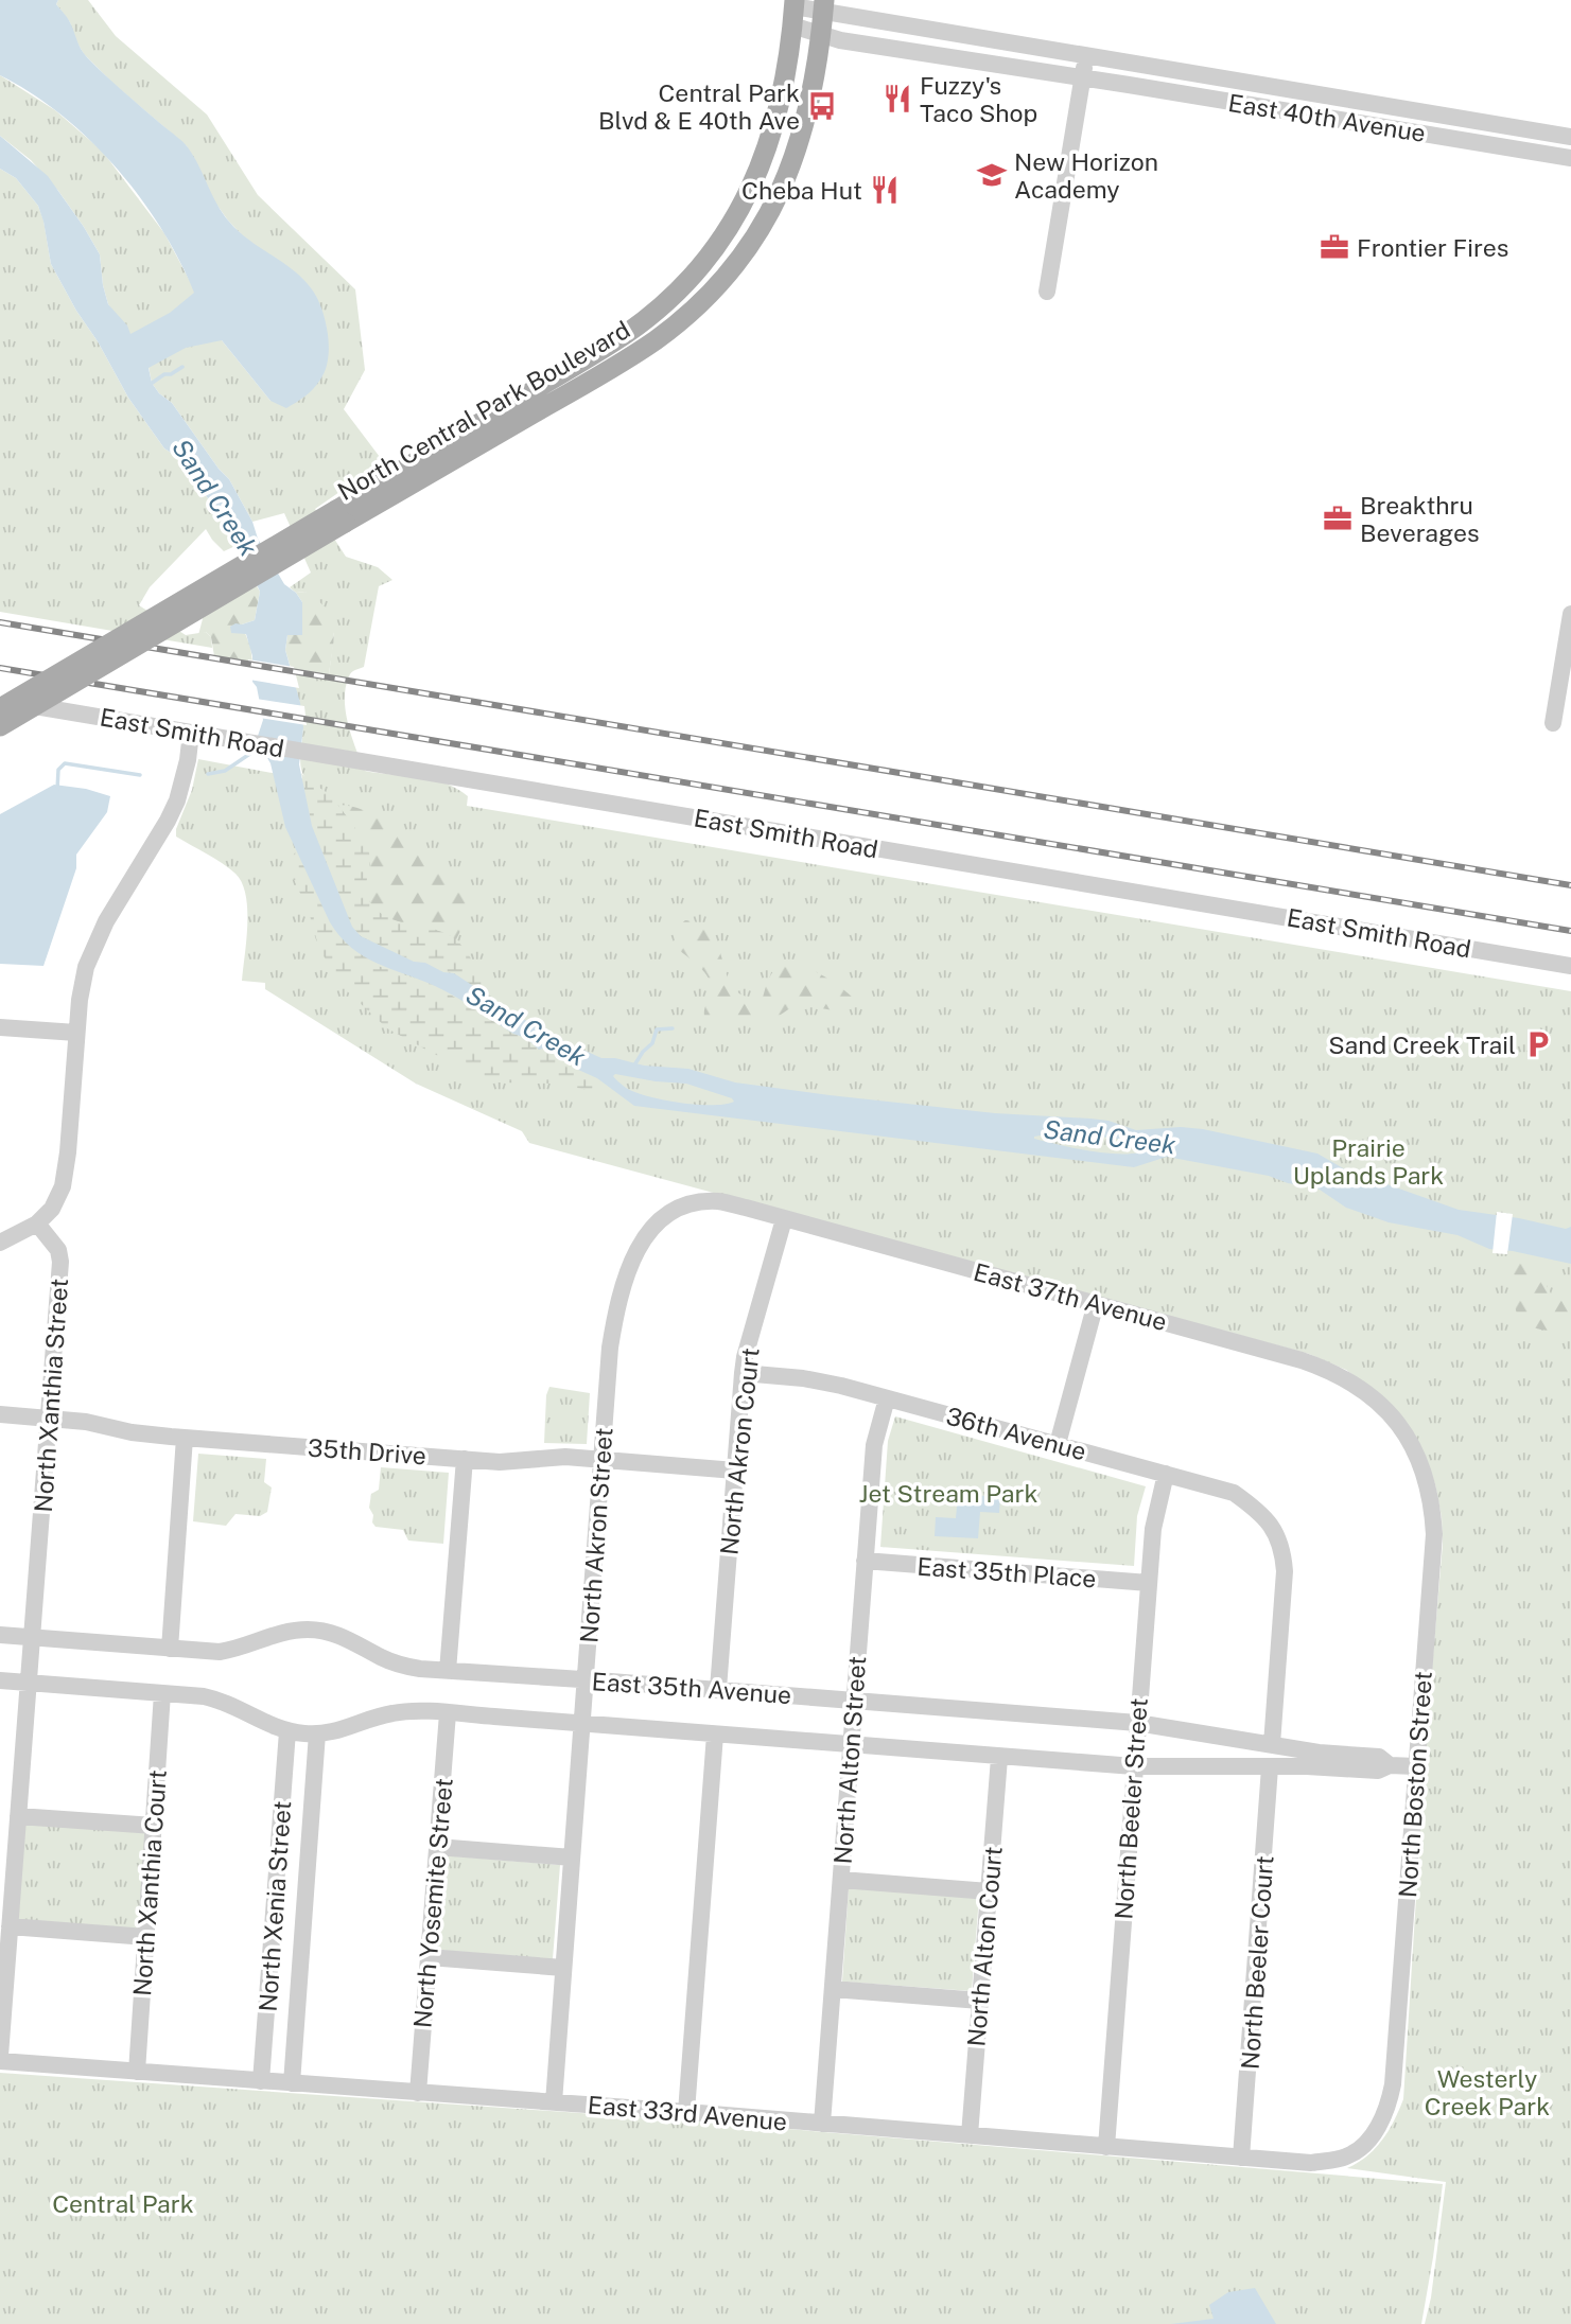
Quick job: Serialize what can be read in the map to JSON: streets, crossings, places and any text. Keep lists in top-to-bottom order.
{
  "streets": {
    "main road": ["North Central Park Boulevard"],
    "street": [
      "East 40th Avenue",
      "East Smith Road",
      "East 37th Avenue",
      "North Xanthia Street",
      "36th Avenue",
      "35th Drive",
      "North Akron Court",
      "North Akron Street",
      "East 35th Place",
      "East 35th Avenue",
      "North Alton Street",
      "North Boston Street",
      "North Beeler Street",
      "North Xanthia Court",
      "North Yosemite Street",
      "North Xenia Street",
      "North Alton Court",
      "North Beeler Court",
      "East 33rd Avenue"
    ]
  },
  "crossings": [
    ["East 40th Avenue", "North Central Park Boulevard"],
    ["East 37th Avenue", "North Akron Court"],
    ["East 37th Avenue", "North Akron Street"],
    ["East 37th Avenue", "North Boston Street"],
    ["North Xanthia Street", "35th Drive"],
    ["North Xanthia Street", "East 35th Avenue"],
    ["North Xanthia Street", "East 33rd Avenue"],
    ["36th Avenue", "North Akron Court"],
    ["36th Avenue", "East 35th Avenue"],
    ["36th Avenue", "North Alton Street"],
    ["36th Avenue", "North Beeler Street"],
    ["35th Drive", "North Akron Court"],
    ["35th Drive", "North Akron Street"],
    ["North Akron Court", "East 35th Avenue"],
    ["North Akron Street", "East 35th Avenue"],
    ["North Akron Street", "East 33rd Avenue"],
    ["East 35th Place", "North Alton Street"],
    ["East 35th Place", "North Beeler Street"],
    ["East 35th Avenue", "North Alton Street"],
    ["East 35th Avenue", "North Boston Street"],
    ["East 35th Avenue", "North Beeler Street"],
    ["East 35th Avenue", "North Xanthia Court"],
    ["East 35th Avenue", "North Yosemite Street"],
    ["East 35th Avenue", "North Xenia Street"],
    ["East 35th Avenue", "North Alton Court"],
    ["East 35th Avenue", "North Beeler Court"],
    ["North Alton Street", "East 33rd Avenue"],
    ["North Boston Street", "East 33rd Avenue"],
    ["North Beeler Street", "East 33rd Avenue"],
    ["North Xanthia Court", "East 33rd Avenue"],
    ["North Yosemite Street", "East 33rd Avenue"],
    ["North Xenia Street", "East 33rd Avenue"],
    ["North Alton Court", "East 33rd Avenue"],
    ["North Beeler Court", "East 33rd Avenue"]
  ],
  "water": ["Sand Creek"],
  "parks": [
    "Prairie Uplands Park",
    "Jet Stream Park",
    "Westerly Creek Park",
    "Central Park"
  ],
  "places": {
    "restaurant": ["Fuzzy's Taco Shop", "Cheba Hut"],
    "bus stop": ["Central Park Blvd & E 40th Ave"],
    "school or university": ["New Horizon Academy"],
    "office": ["Frontier Fires", "Breakthru Beverages"],
    "parking": ["Sand Creek Trail"]
  }
}
